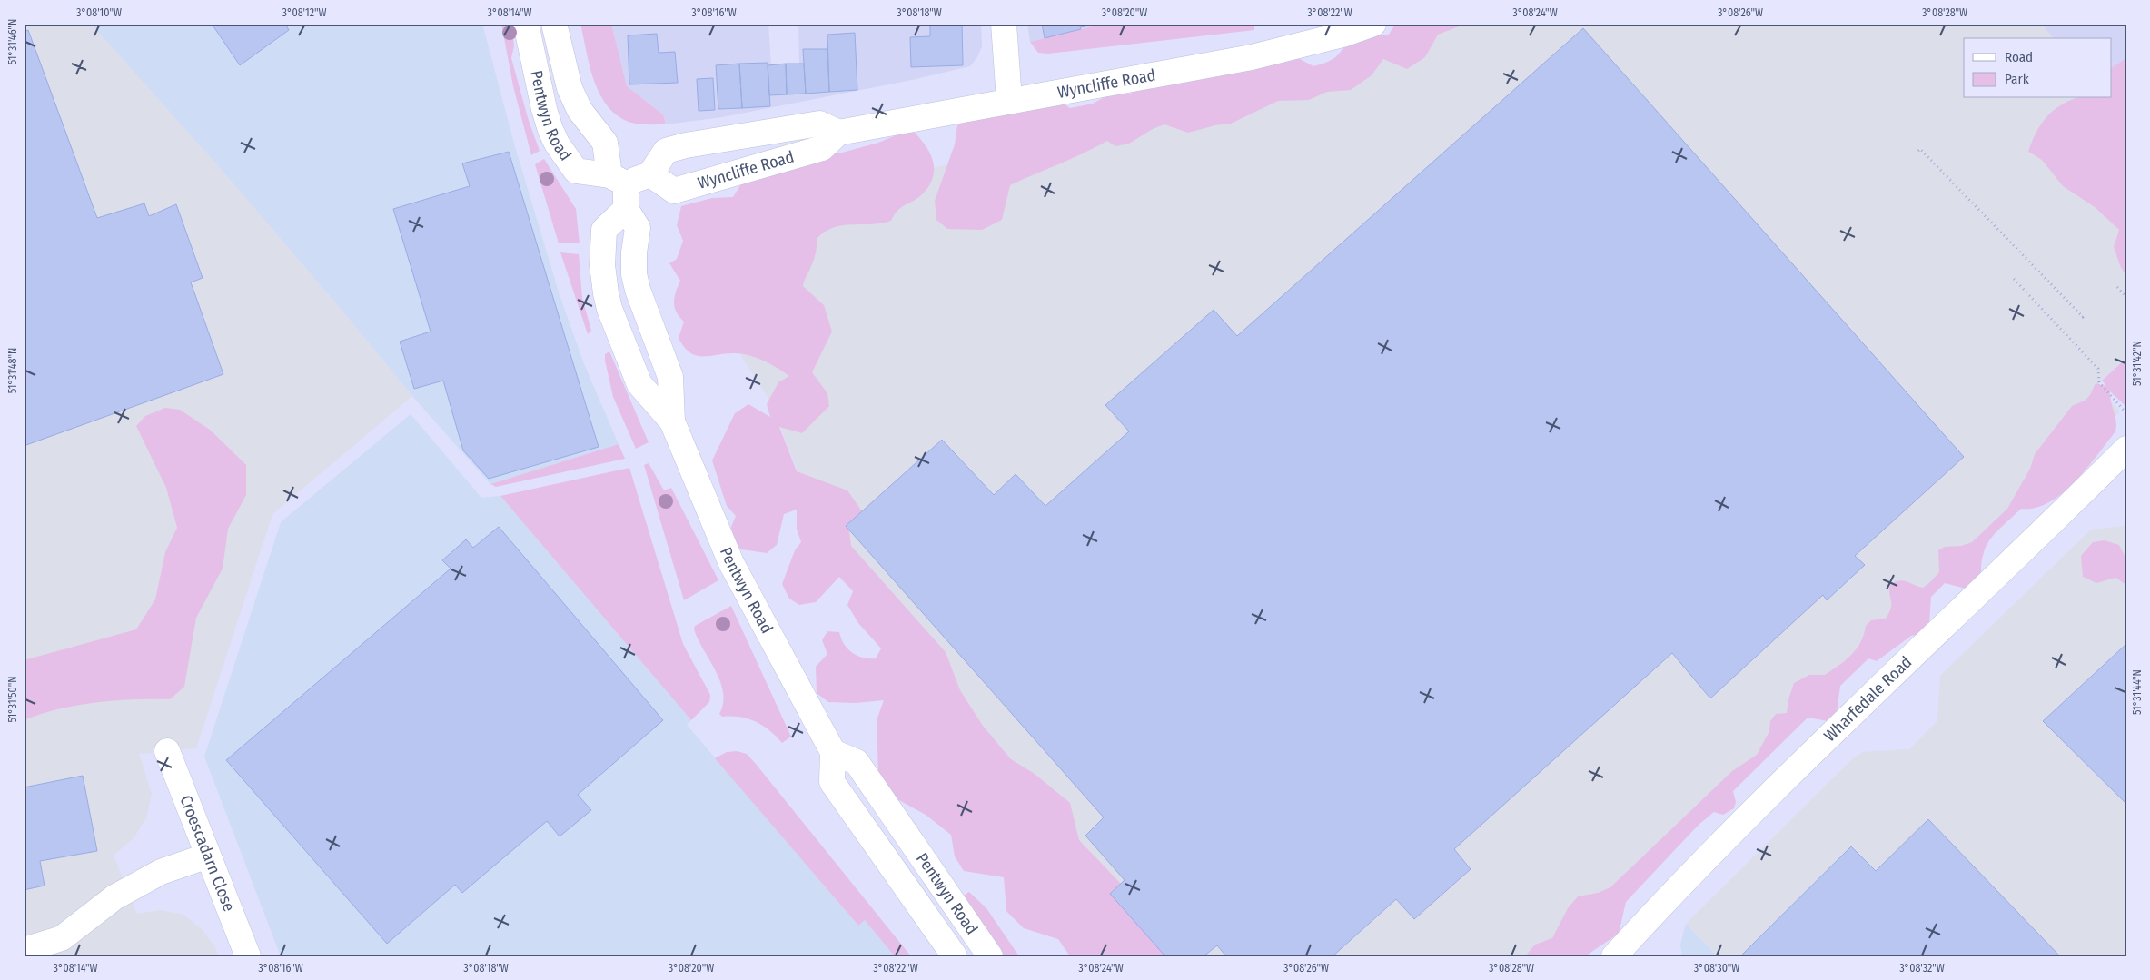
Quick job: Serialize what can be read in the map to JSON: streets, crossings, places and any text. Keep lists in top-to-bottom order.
{
  "streets": {
    "street": [
      "Wyncliffe Road",
      "Pentwyn Road",
      "Wharfedale Road",
      "Croescadarn Close"
    ]
  },
  "legend": ["Road", "Park"],
  "coordinates": [
    "3°08'10\"W",
    "3°08'12\"W",
    "3°08'14\"W",
    "3°08'16\"W",
    "3°08'18\"W",
    "3°08'20\"W",
    "3°08'22\"W",
    "3°08'24\"W",
    "3°08'26\"W",
    "3°08'28\"W",
    "51°31'46\"N",
    "51°31'42\"N",
    "51°31'48\"N",
    "51°31'44\"N",
    "51°31'50\"N",
    "3°08'30\"W",
    "3°08'32\"W"
  ]
}
